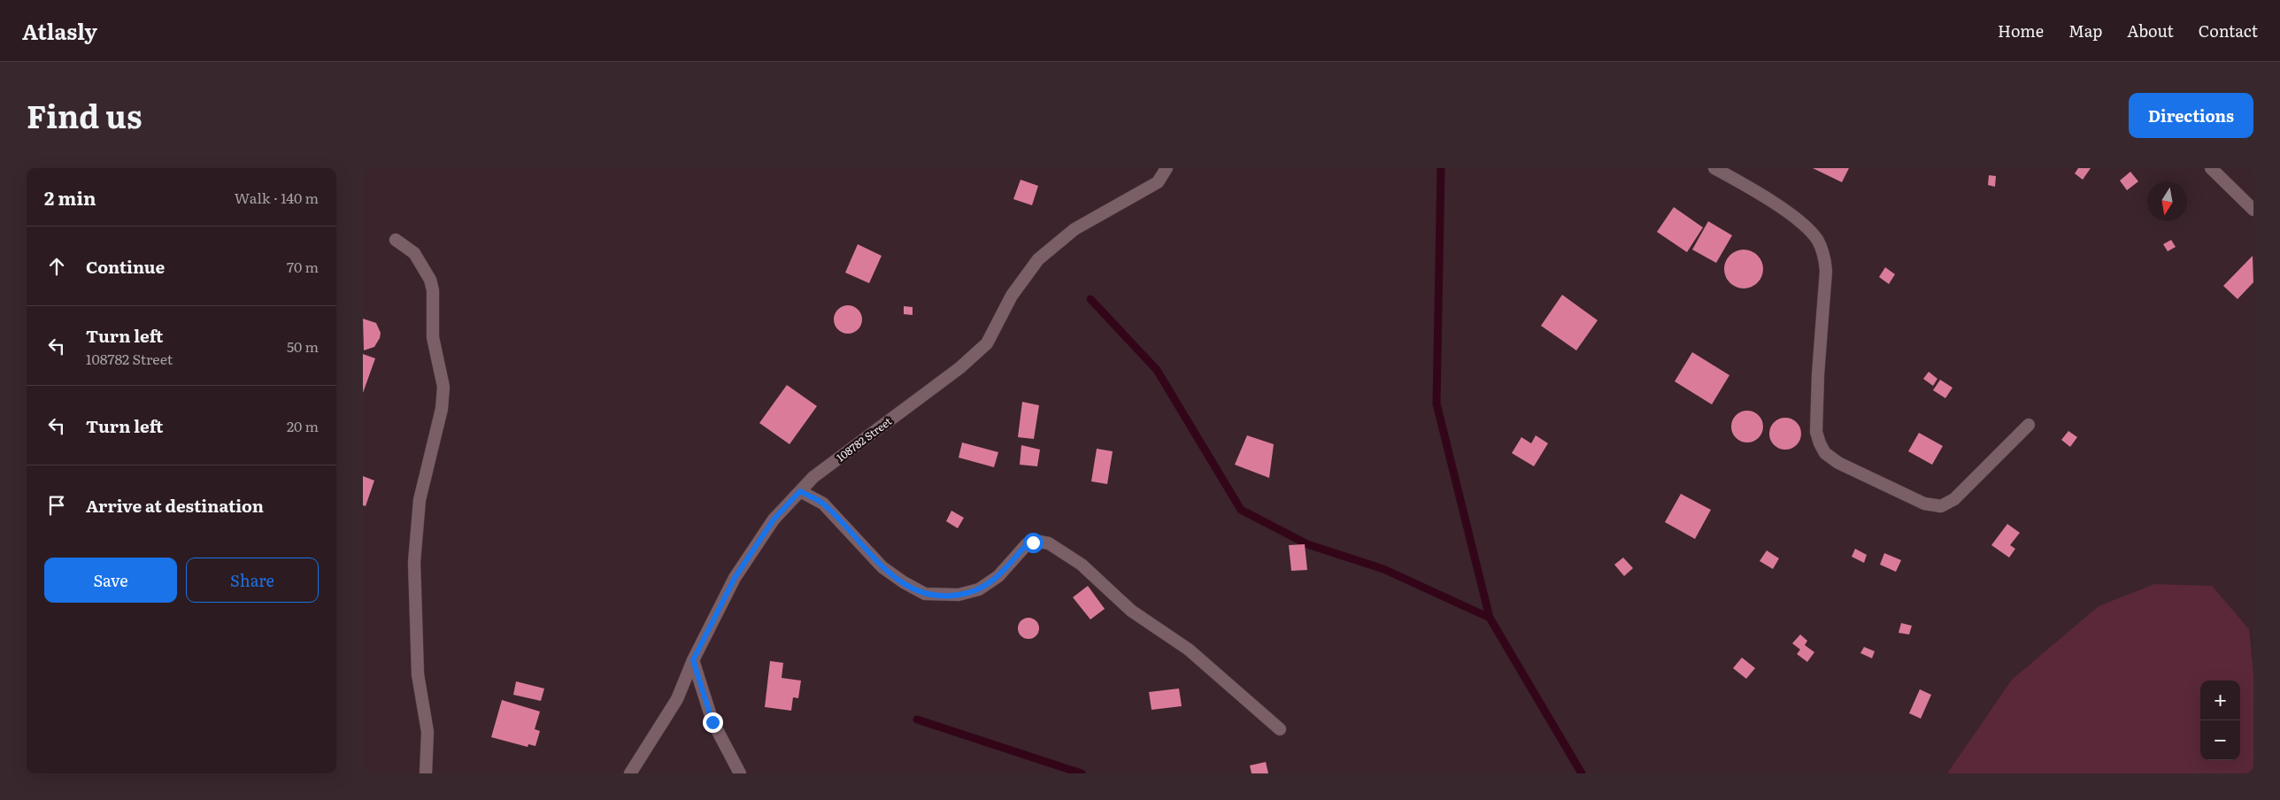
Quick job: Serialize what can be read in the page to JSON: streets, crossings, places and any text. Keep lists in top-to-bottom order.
{
  "streets": {
    "street": ["108782 Street"]
  },
  "north": "bottom",
  "page": {
    "header": "Atlasly",
    "nav": [
      "Home",
      "Map",
      "About",
      "Contact"
    ],
    "title": "Find us",
    "buttons": [
      "Directions",
      ["Save", "Share"]
    ],
    "heading": ["2 min", "Walk · 140 m"],
    "list": [
      ["Continue", "70 m"],
      ["Turn left", "108782 Street", "50 m"],
      ["Turn left", "20 m"],
      "Arrive at destination"
    ],
    "map_buttons": ["+", "−"]
  }
}
